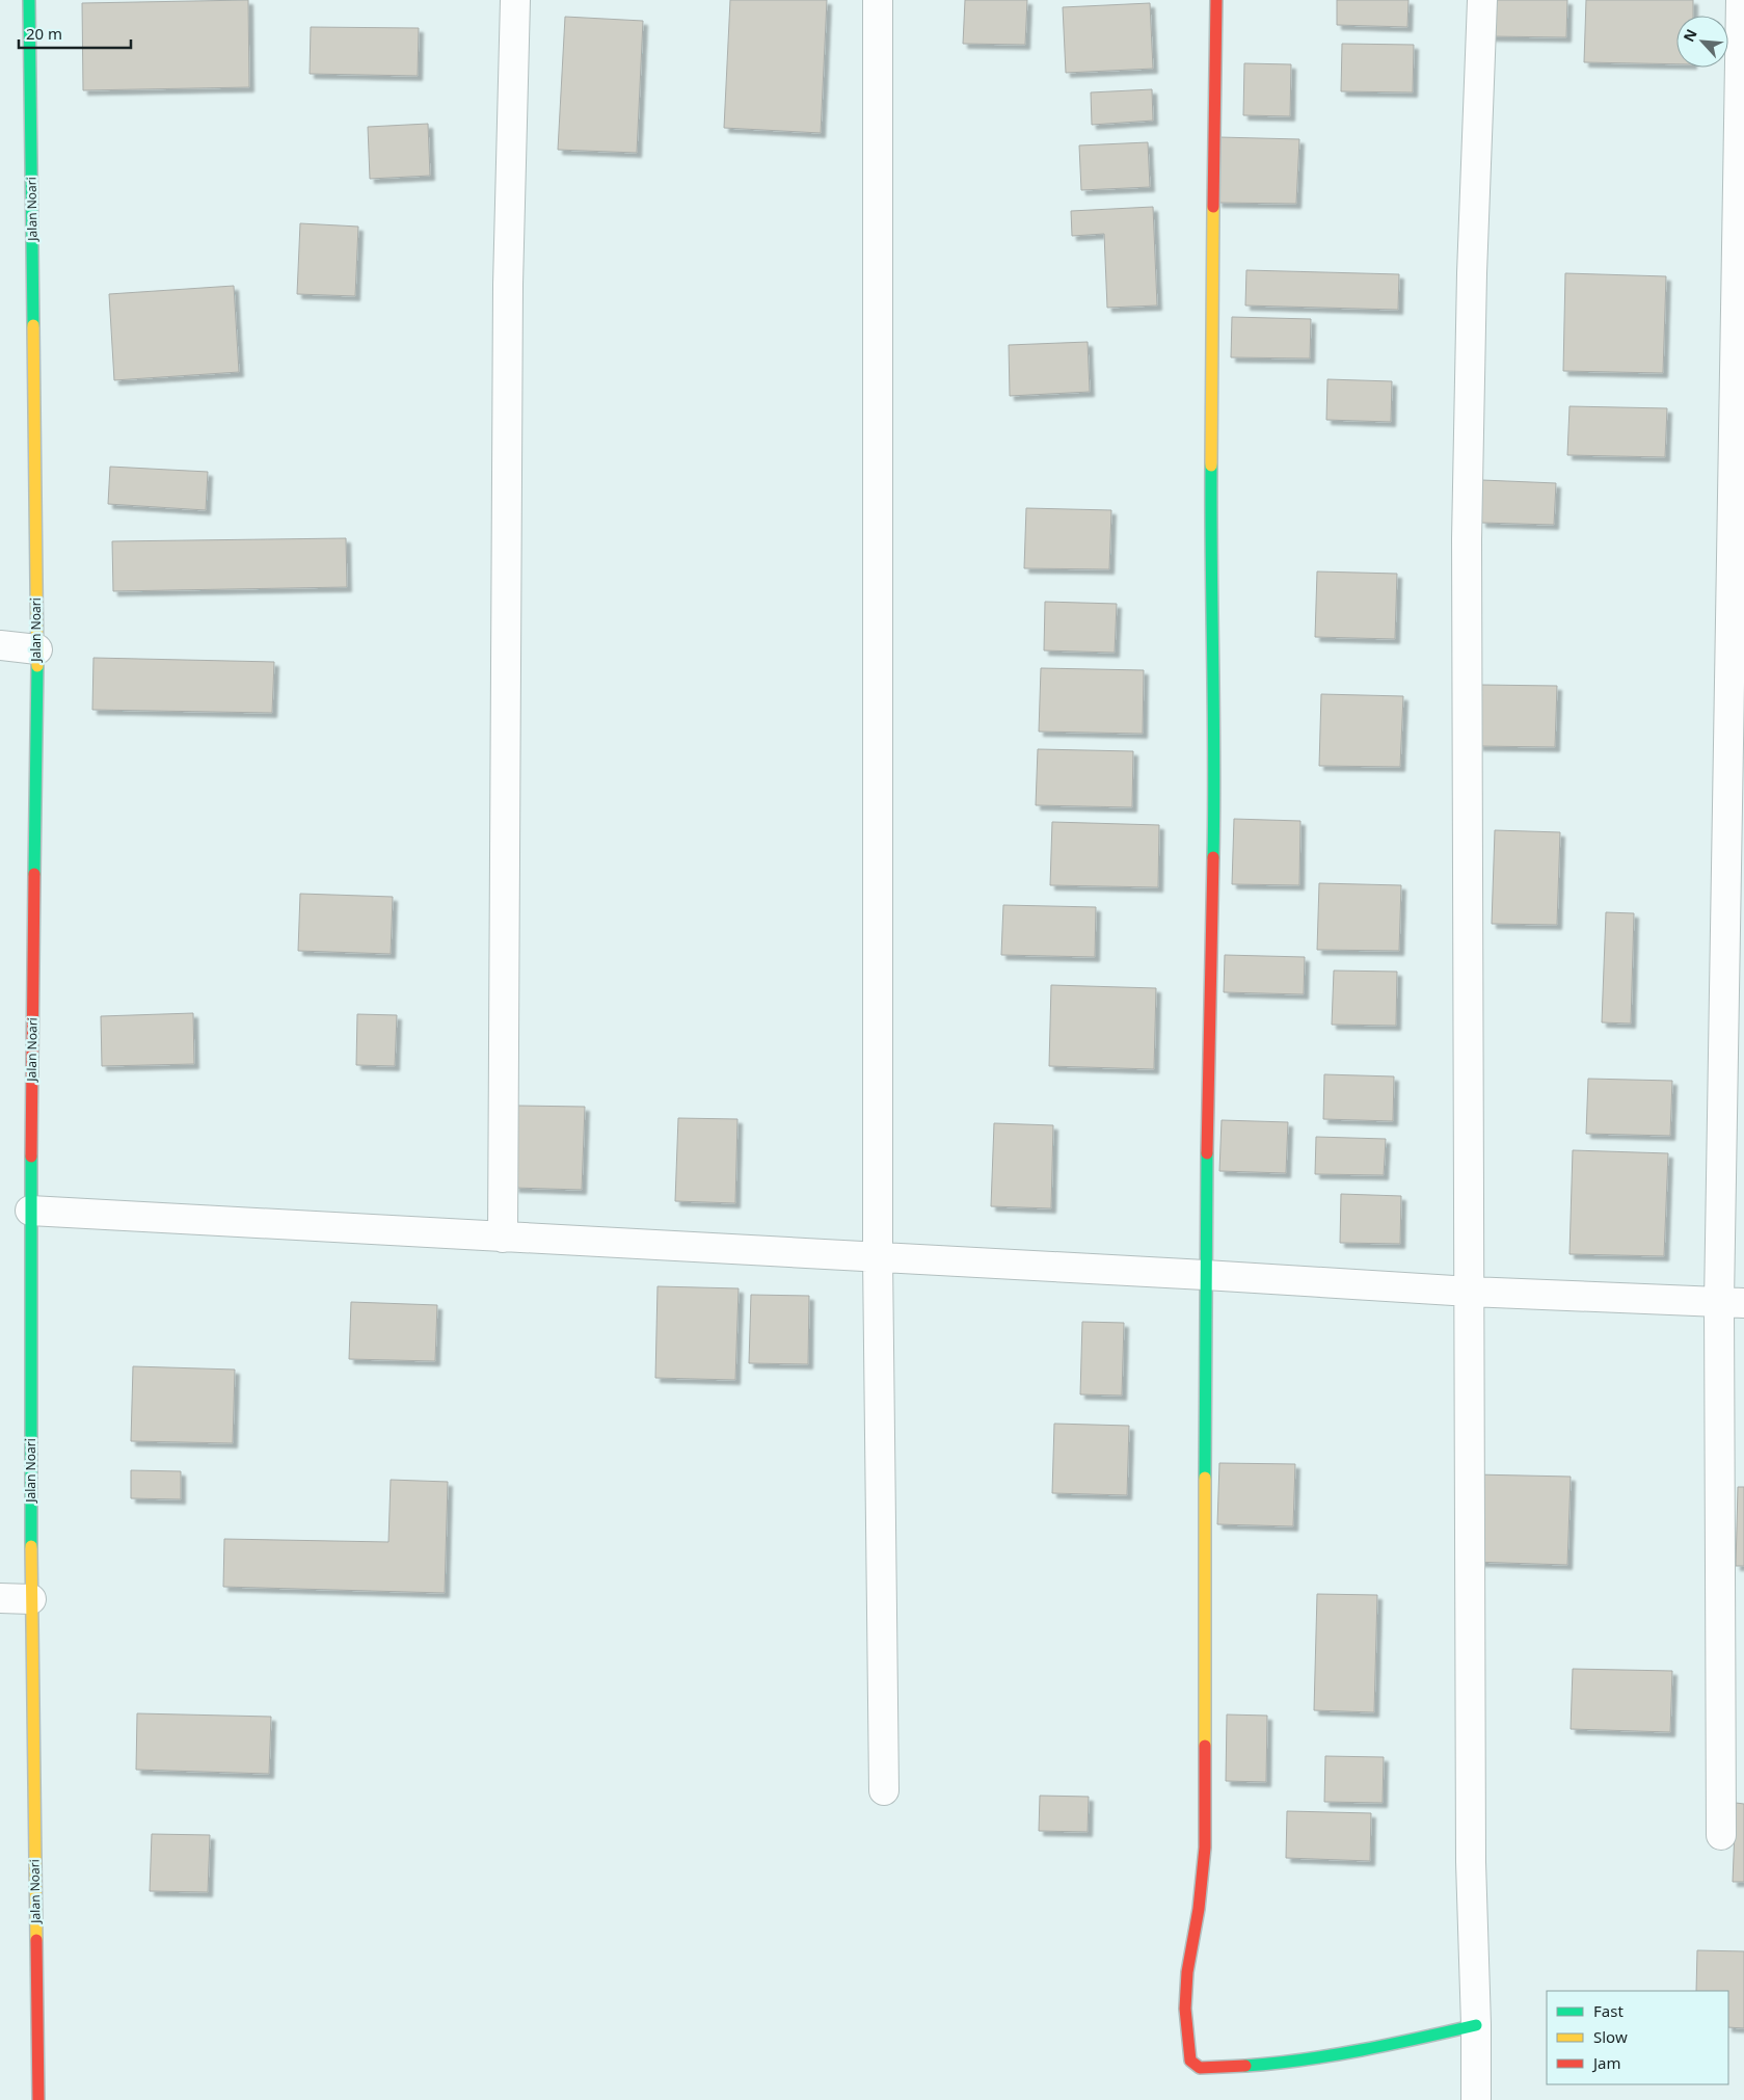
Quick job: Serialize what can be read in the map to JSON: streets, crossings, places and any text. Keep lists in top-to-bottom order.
{
  "streets": {
    "street": ["Jalan Noari"]
  },
  "legend": ["Fast", "Slow", "Jam"],
  "scale_bar": "20 m",
  "north": "top left"
}
